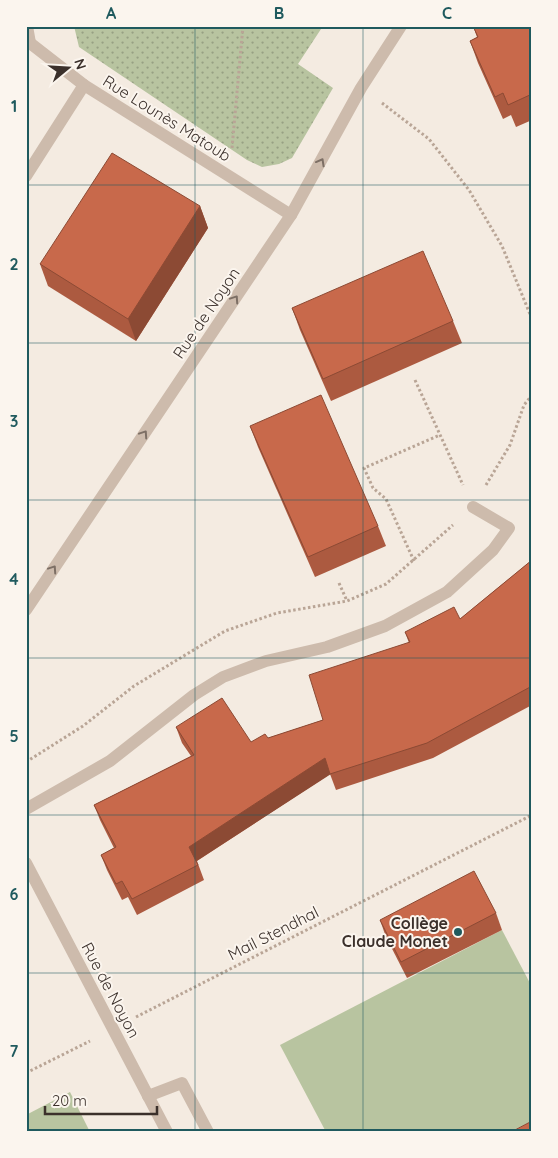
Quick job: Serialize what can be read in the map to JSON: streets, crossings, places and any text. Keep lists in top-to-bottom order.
{
  "streets": {
    "street": ["Rue Lounès Matoub", "Rue de Noyon"],
    "path": ["Mail Stendhal"]
  },
  "crossings": [
    ["Rue Lounès Matoub", "Rue de Noyon"],
    ["Rue de Noyon", "Mail Stendhal"]
  ],
  "one_way": ["Rue de Noyon"],
  "places": ["Collège Claude Monet"],
  "scale_bar": "20 m",
  "north": "right",
  "grid": {
    "columns": ["A", "B", "C"],
    "rows": [
      "1",
      "2",
      "3",
      "4",
      "5",
      "6",
      "7"
    ]
  }
}
